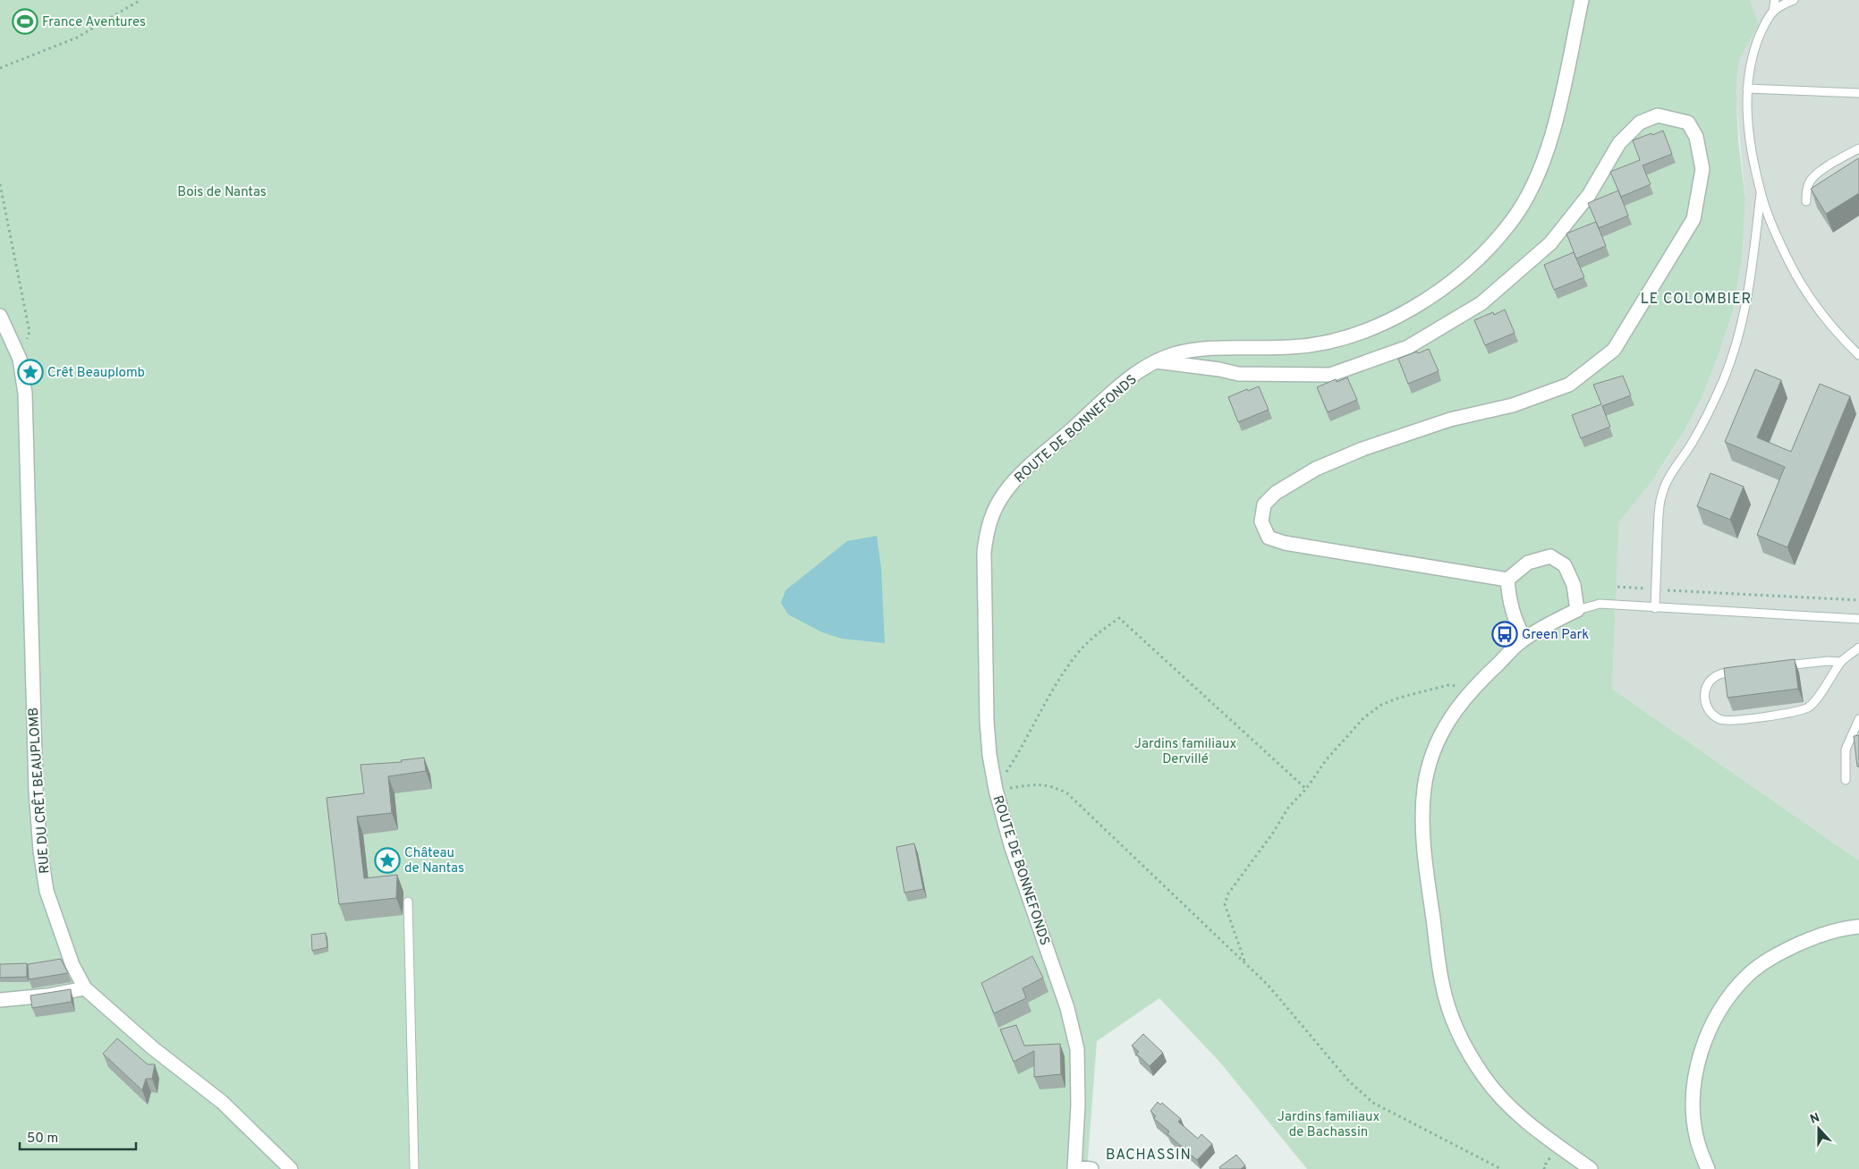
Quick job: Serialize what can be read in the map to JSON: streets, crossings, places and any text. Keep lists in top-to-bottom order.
{
  "streets": {
    "street": ["ROUTE DE BONNEFONDS", "RUE DU CRÊT BEAUPLOMB"]
  },
  "districts": ["LE COLOMBIER", "BACHASSIN"],
  "parks": ["Bois de Nantas", "Jardins familiaux Dervillé", "Jardins familiaux de Bachassin"],
  "places": {
    "sports": ["France Aventures"],
    "place": ["Crêt Beauplomb", "Château de Nantas"],
    "bus stop": ["Green Park"]
  },
  "scale_bar": "50 m",
  "north": "top"
}
